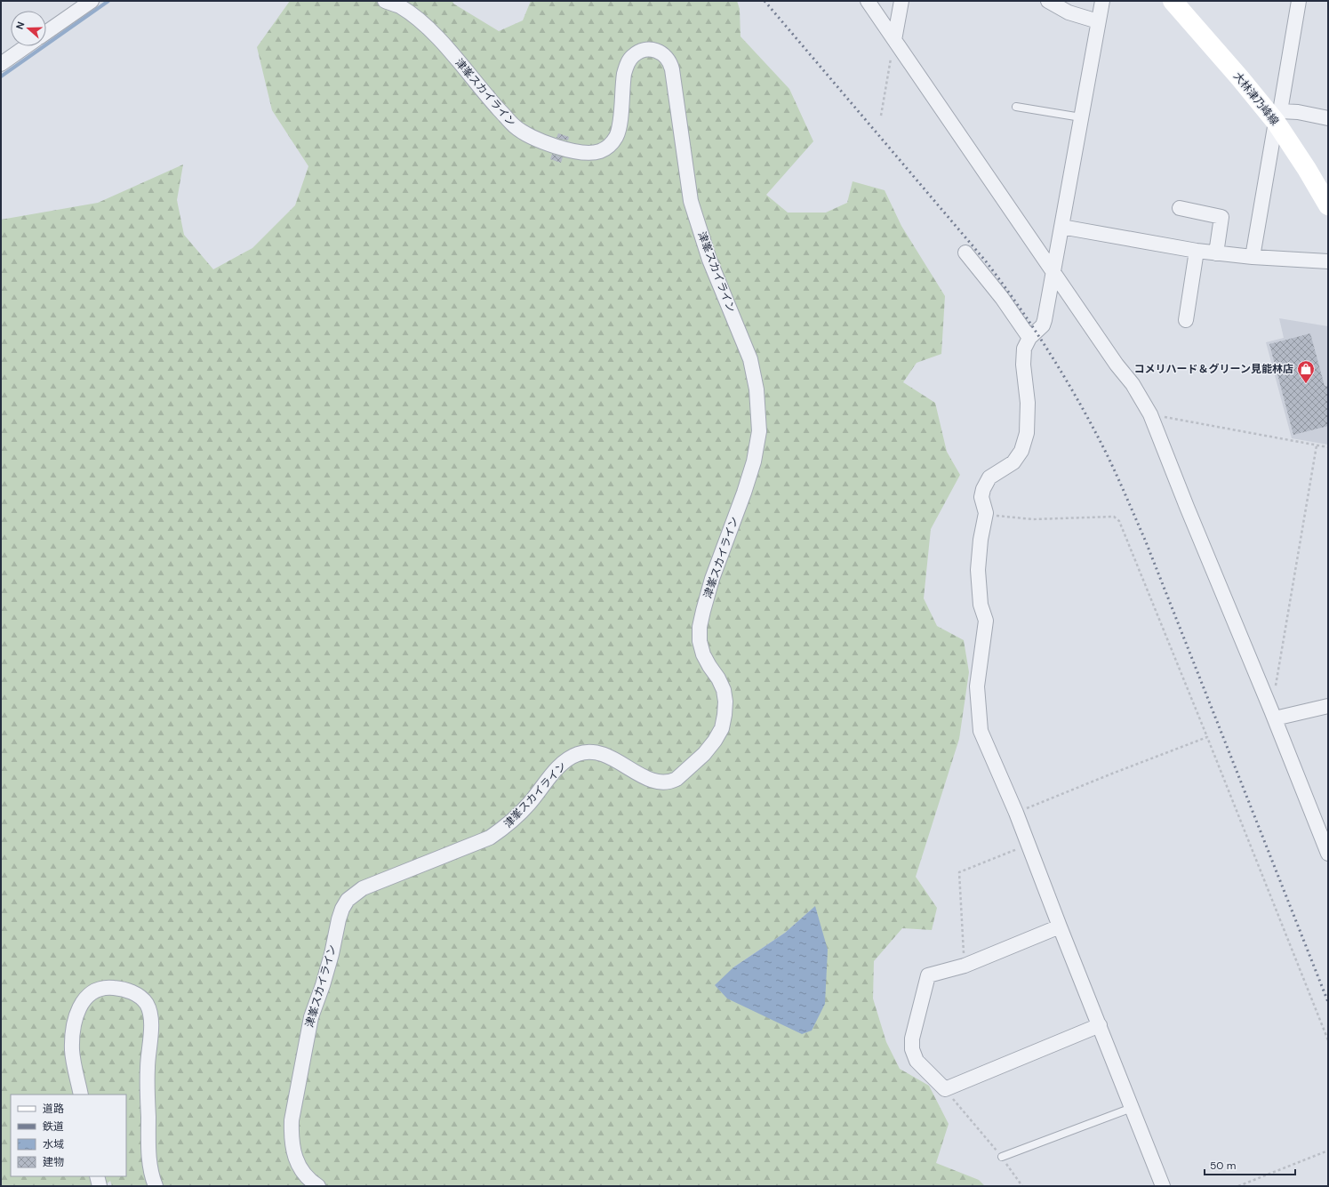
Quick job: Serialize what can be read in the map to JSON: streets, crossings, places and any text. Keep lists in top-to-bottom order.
{
  "streets": {
    "main road": ["大林津乃峰線"],
    "street": ["津峯スカイライン"]
  },
  "places": {
    "shop": ["コメリハード＆グリーン見能林店"]
  },
  "legend": [
    "道路",
    "鉄道",
    "水域",
    "建物"
  ],
  "scale_bar": "50 m",
  "north": "left"
}
